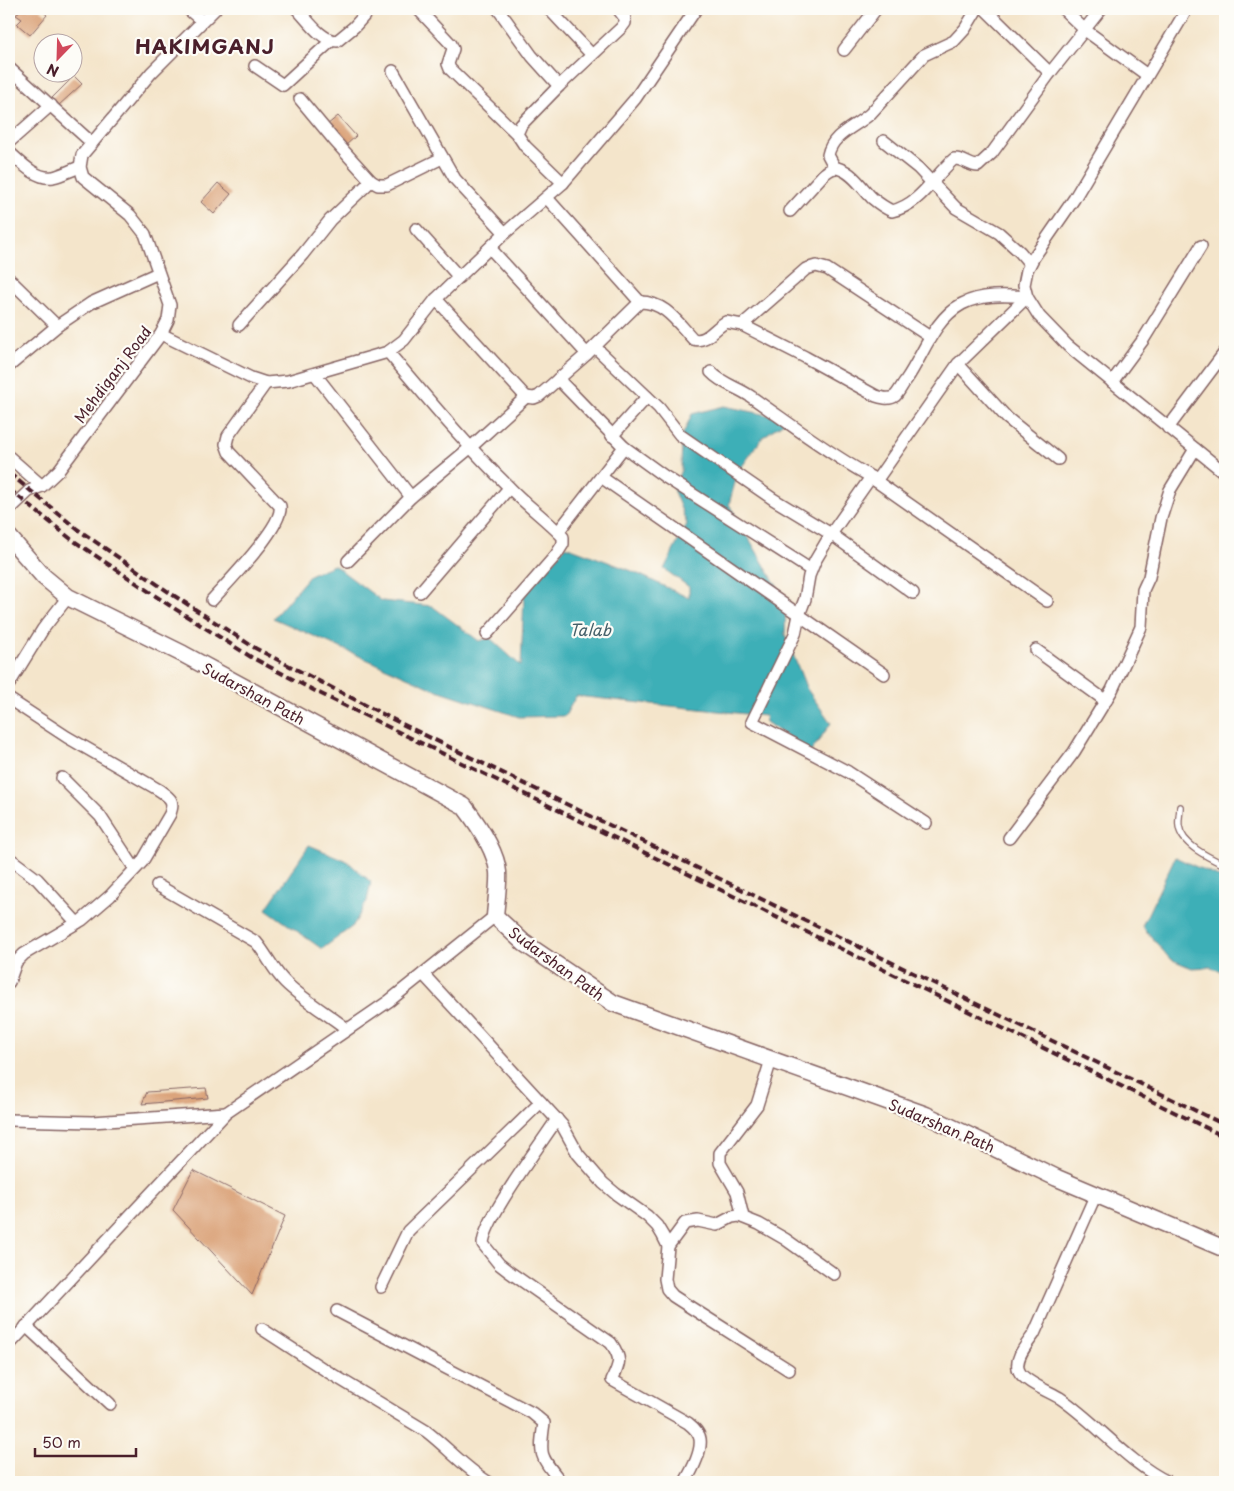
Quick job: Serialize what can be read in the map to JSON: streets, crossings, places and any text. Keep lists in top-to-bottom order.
{
  "streets": {
    "main road": ["Sudarshan Path"],
    "street": ["Mehdiganj Road"]
  },
  "districts": ["HAKIMGANJ"],
  "water": ["Talab"],
  "scale_bar": "50 m",
  "north": "bottom left"
}
